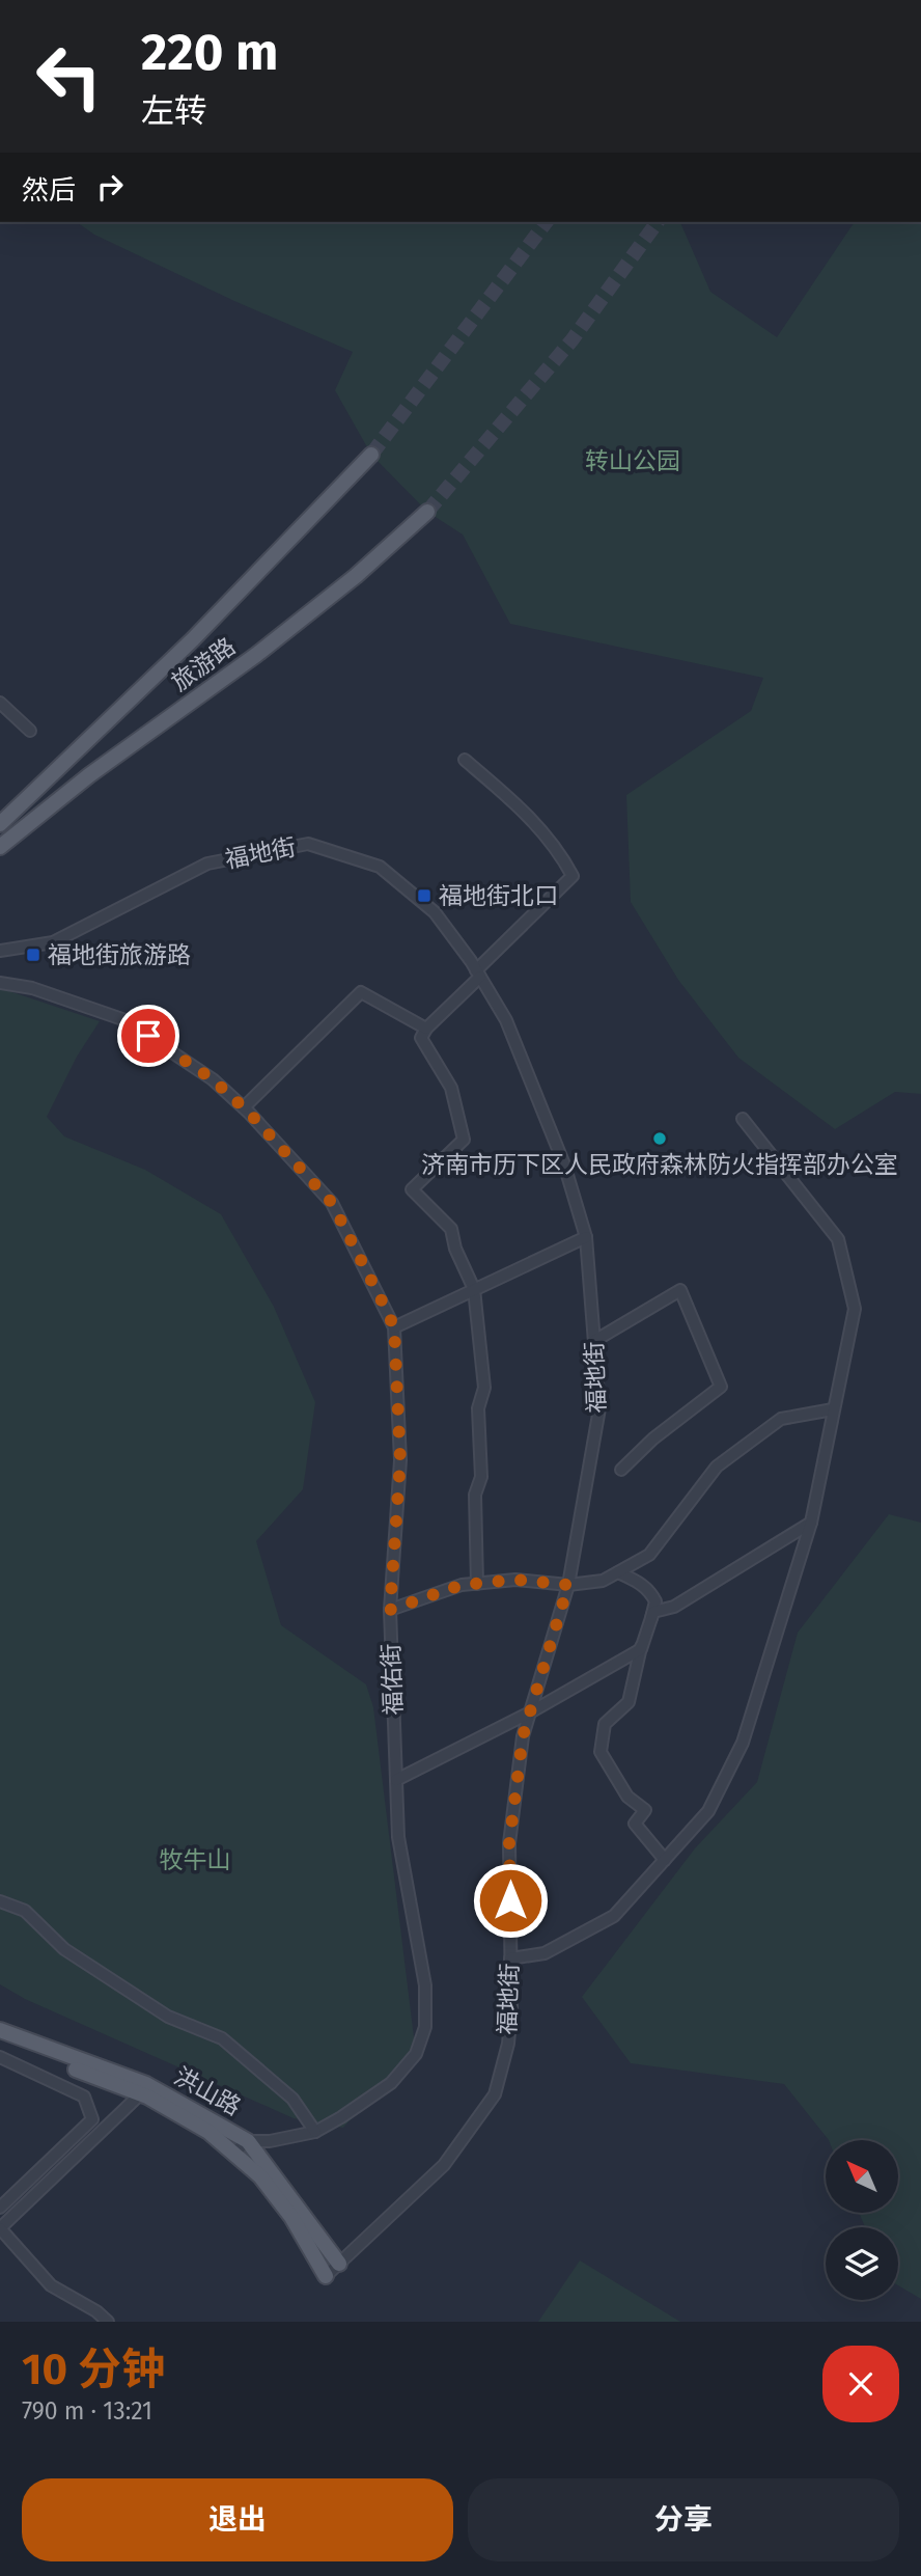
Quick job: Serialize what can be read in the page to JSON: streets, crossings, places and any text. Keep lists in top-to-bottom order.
{
  "streets": {
    "main road": ["旅游路", "洪山路"],
    "street": ["福地街", "福佑街"]
  },
  "crossings": [
    ["福地街", "洪山路"],
    ["福佑街", "洪山路"]
  ],
  "parks": ["转山公园", "牧牛山"],
  "places": {
    "transit": ["福地街北口", "福地街旅游路"],
    "other": ["济南市历下区人民政府森林防火指挥部办公室"]
  },
  "north": "top left",
  "page": {
    "turn": ["220 m", "左转"],
    "then": "然后",
    "heading": ["10 分钟", "790 m · 13:21"],
    "buttons": ["退出", "分享"]
  }
}
